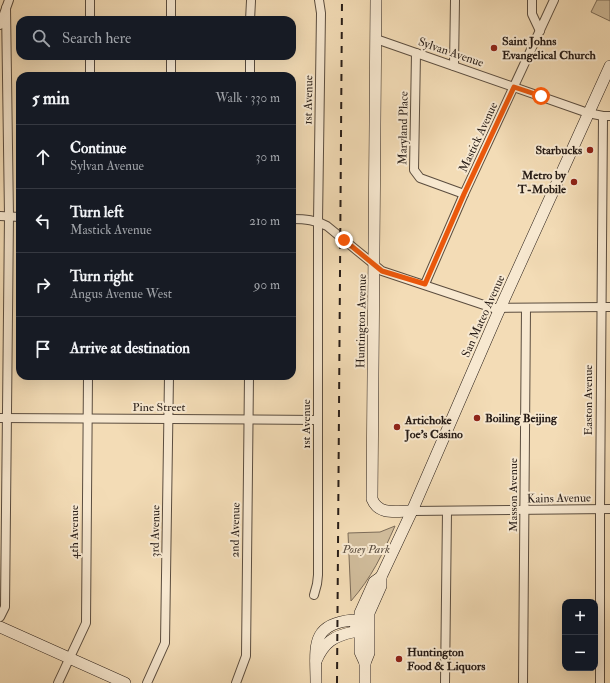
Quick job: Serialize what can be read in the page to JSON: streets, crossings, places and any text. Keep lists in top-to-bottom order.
{
  "streets": {
    "street": [
      "Sylvan Avenue",
      "1st Avenue",
      "Maryland Place",
      "Mastick Avenue",
      "San Mateo Avenue",
      "Huntington Avenue",
      "Easton Avenue",
      "Pine Street",
      "Masson Avenue",
      "Kains Avenue",
      "2nd Avenue",
      "3rd Avenue",
      "4th Avenue"
    ]
  },
  "crossings": [
    ["Sylvan Avenue", "Maryland Place"],
    ["Sylvan Avenue", "Mastick Avenue"],
    ["Sylvan Avenue", "San Mateo Avenue"],
    ["Sylvan Avenue", "Huntington Avenue"],
    ["Sylvan Avenue", "Easton Avenue"],
    ["1st Avenue", "Pine Street"],
    ["Maryland Place", "Mastick Avenue"],
    ["San Mateo Avenue", "Huntington Avenue"],
    ["San Mateo Avenue", "Kains Avenue"],
    ["Huntington Avenue", "Kains Avenue"],
    ["Easton Avenue", "Kains Avenue"],
    ["Pine Street", "2nd Avenue"],
    ["Pine Street", "3rd Avenue"],
    ["Pine Street", "4th Avenue"],
    ["Masson Avenue", "Kains Avenue"]
  ],
  "parks": ["Posey Park"],
  "places": [
    "Saint Johns Evangelical Church",
    "Starbucks",
    "Metro by T-Mobile",
    "Boiling Beijing",
    "Artichoke Joe's Casino",
    "Huntington Food & Liquors"
  ],
  "page": {
    "search": "Search here",
    "heading": ["5 min", "Walk · 330 m"],
    "list": [
      ["Continue", "Sylvan Avenue", "30 m"],
      ["Turn left", "Mastick Avenue", "210 m"],
      ["Turn right", "Angus Avenue West", "90 m"],
      "Arrive at destination"
    ],
    "map_buttons": ["+", "−"]
  }
}
